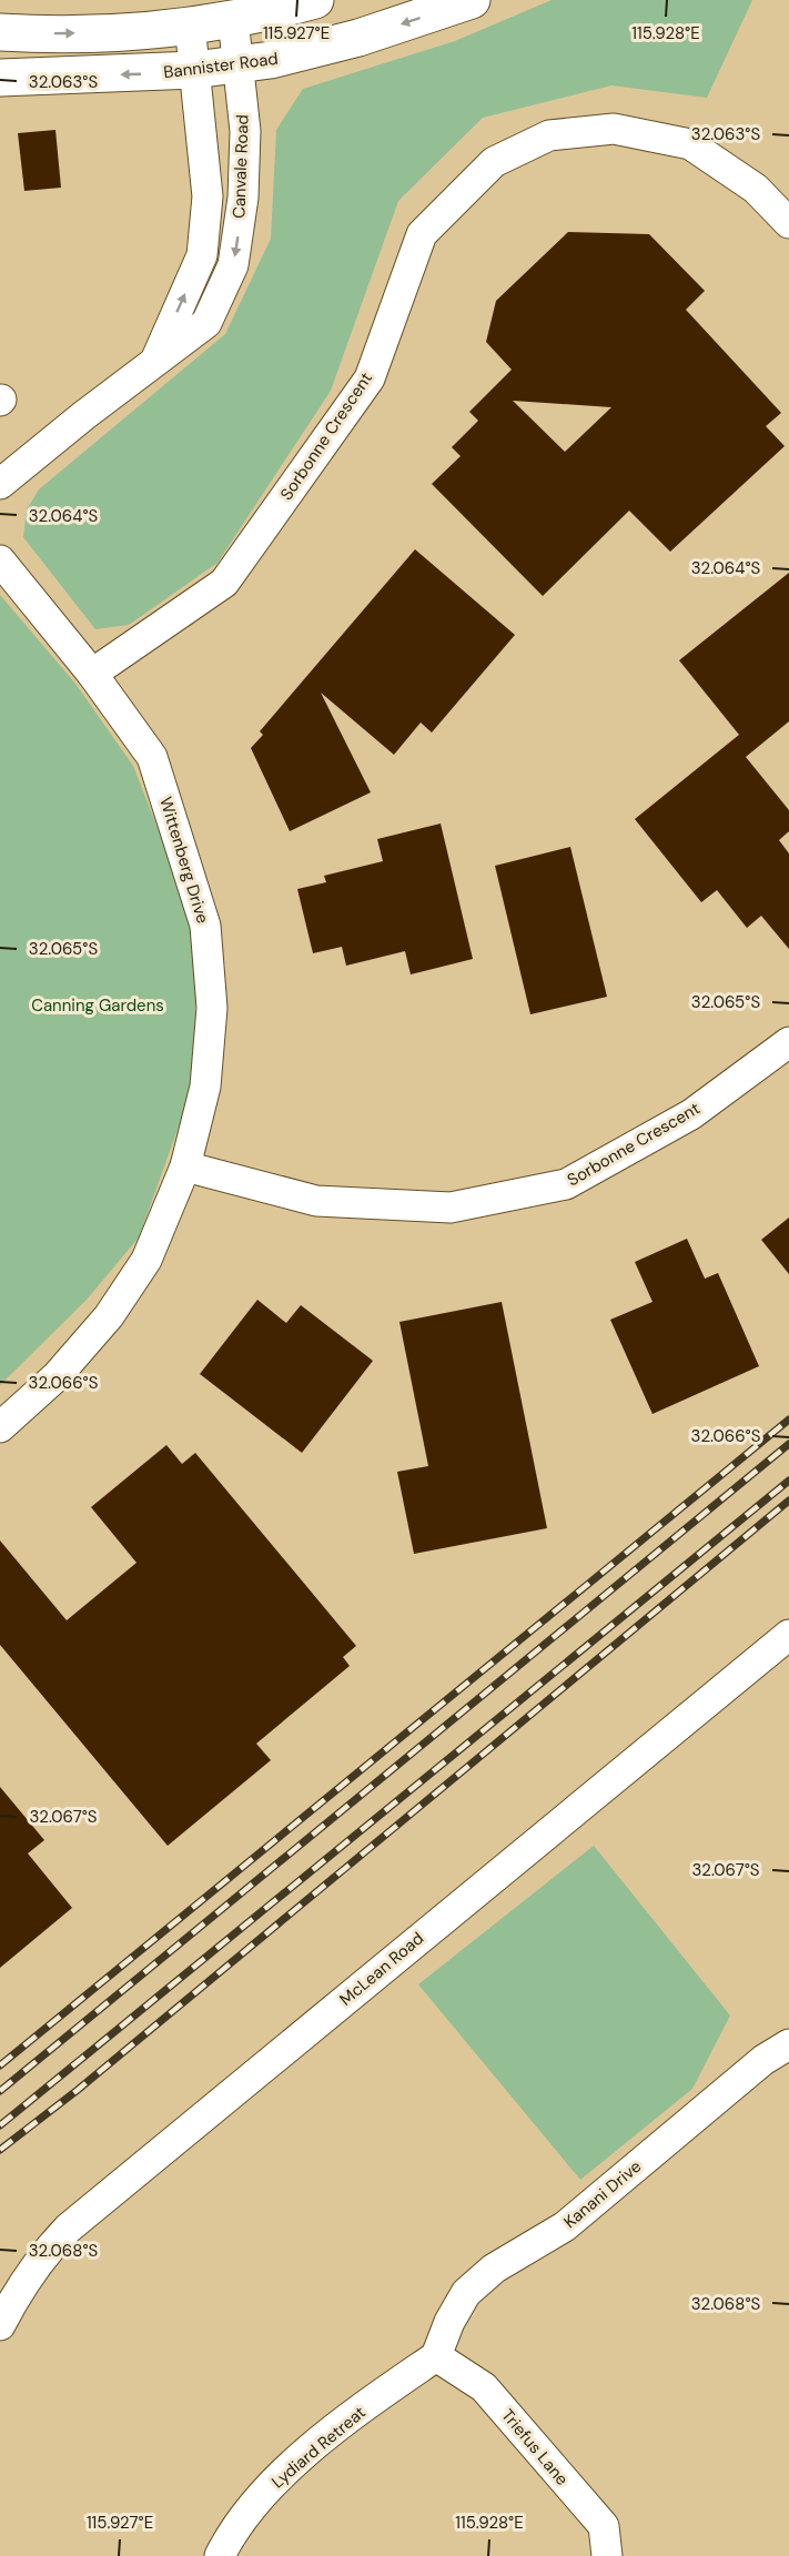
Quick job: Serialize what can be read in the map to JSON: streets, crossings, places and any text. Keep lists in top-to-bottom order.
{
  "streets": {
    "main road": ["Bannister Road"],
    "street": [
      "Canvale Road",
      "Sorbonne Crescent",
      "Wittenberg Drive",
      "McLean Road",
      "Kanani Drive",
      "Lydiard Retreat",
      "Triefus Lane"
    ]
  },
  "crossings": [
    ["Bannister Road", "Canvale Road"],
    ["Sorbonne Crescent", "Wittenberg Drive"],
    ["Kanani Drive", "Lydiard Retreat"],
    ["Kanani Drive", "Triefus Lane"],
    ["Lydiard Retreat", "Triefus Lane"]
  ],
  "parks": ["Canning Gardens"],
  "coordinates": [
    "115.927°E",
    "115.928°E",
    "32.063°S",
    "32.064°S",
    "32.065°S",
    "32.066°S",
    "32.067°S",
    "32.068°S"
  ]
}
